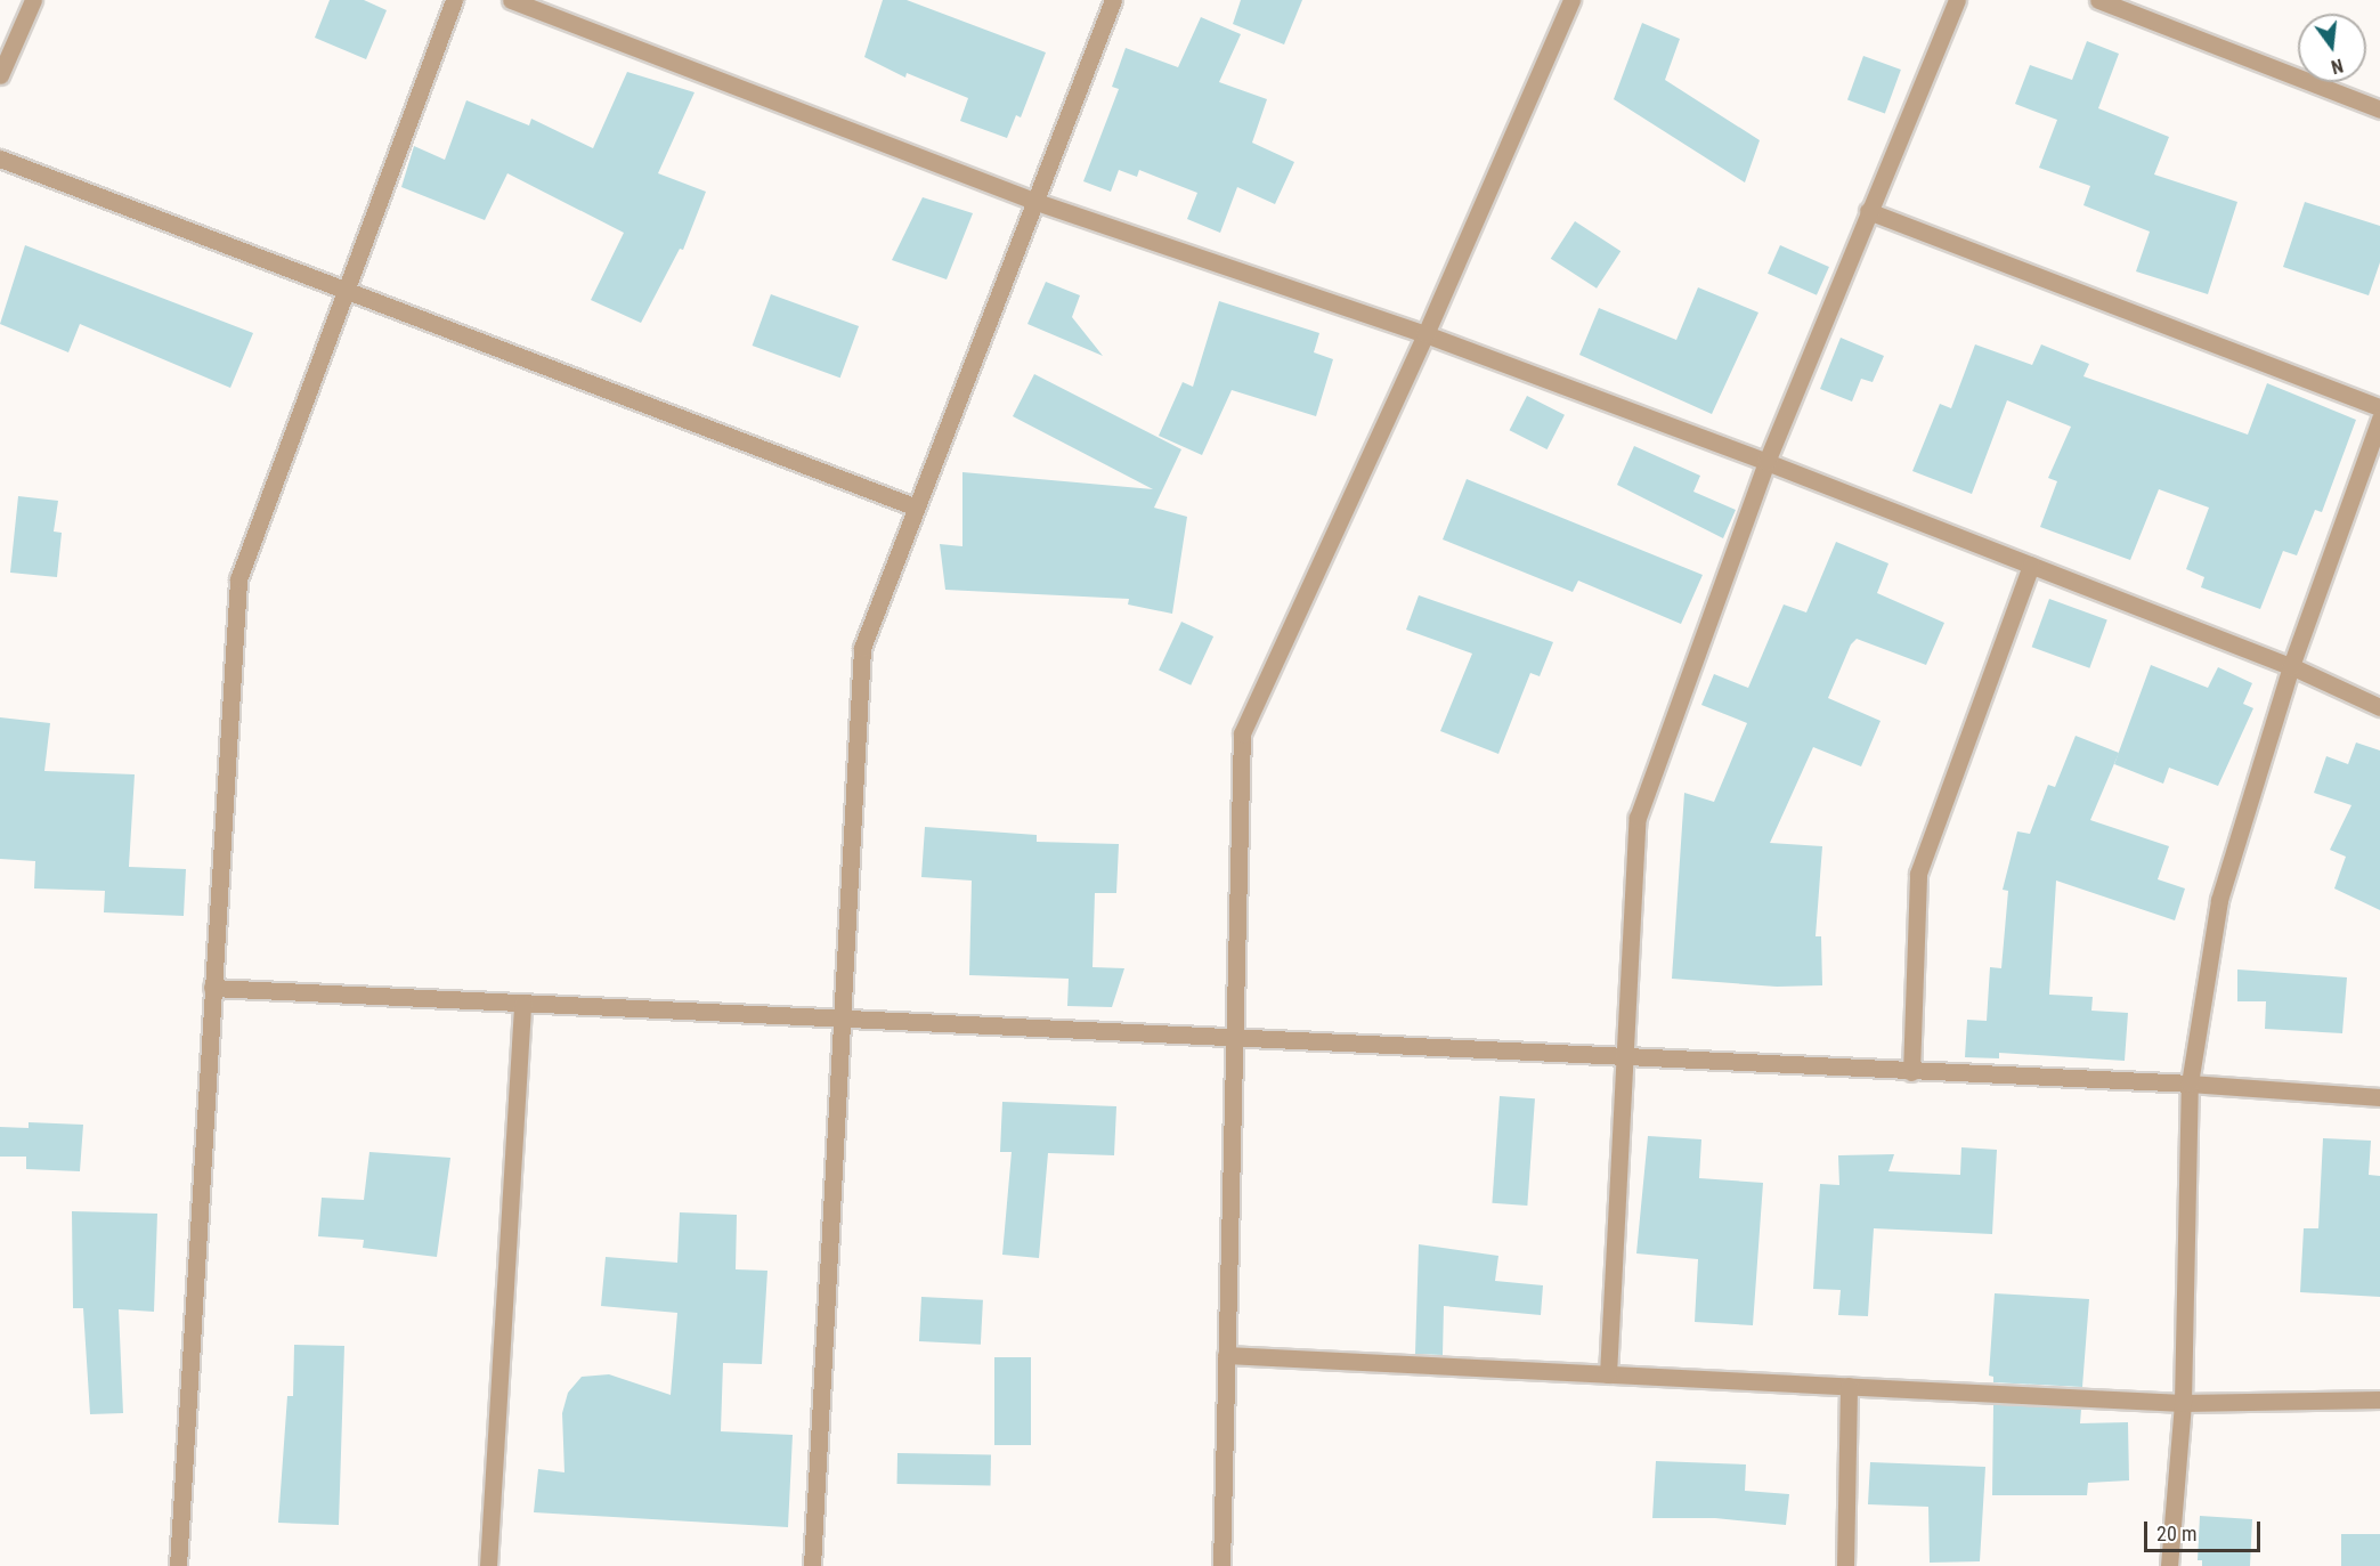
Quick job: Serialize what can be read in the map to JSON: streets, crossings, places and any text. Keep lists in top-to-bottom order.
{
  "scale_bar": "20 m",
  "north": "bottom"
}
